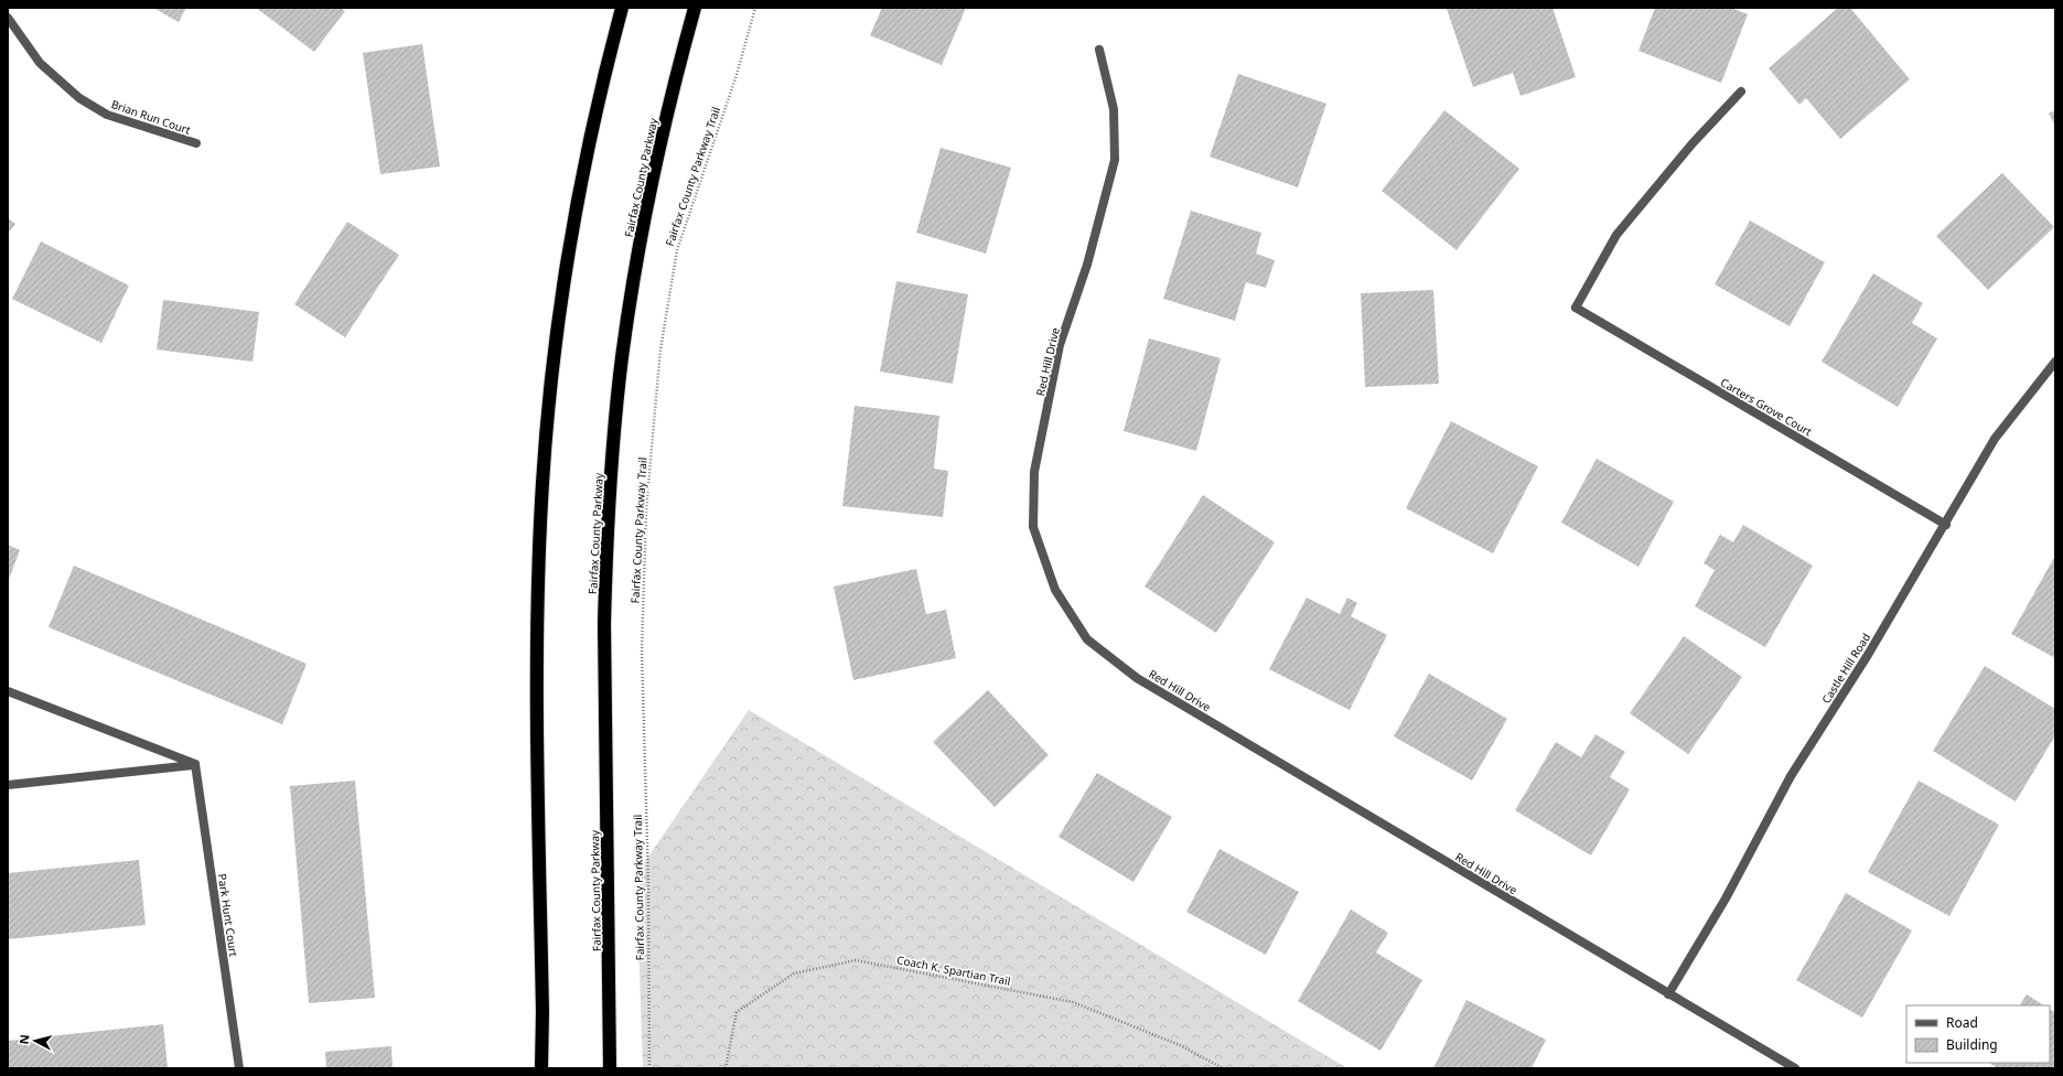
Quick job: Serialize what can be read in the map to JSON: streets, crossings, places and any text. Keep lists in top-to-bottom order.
{
  "streets": {
    "highway": ["Fairfax County Parkway"],
    "street": [
      "Brian Run Court",
      "Red Hill Drive",
      "Carters Grove Court",
      "Castle Hill Road",
      "Park Hunt Court"
    ],
    "path": ["Fairfax County Parkway Trail", "Coach K. Spartian Trail"]
  },
  "crossings": [
    ["Red Hill Drive", "Castle Hill Road"],
    ["Carters Grove Court", "Castle Hill Road"]
  ],
  "legend": ["Road", "Building"],
  "north": "left"
}
